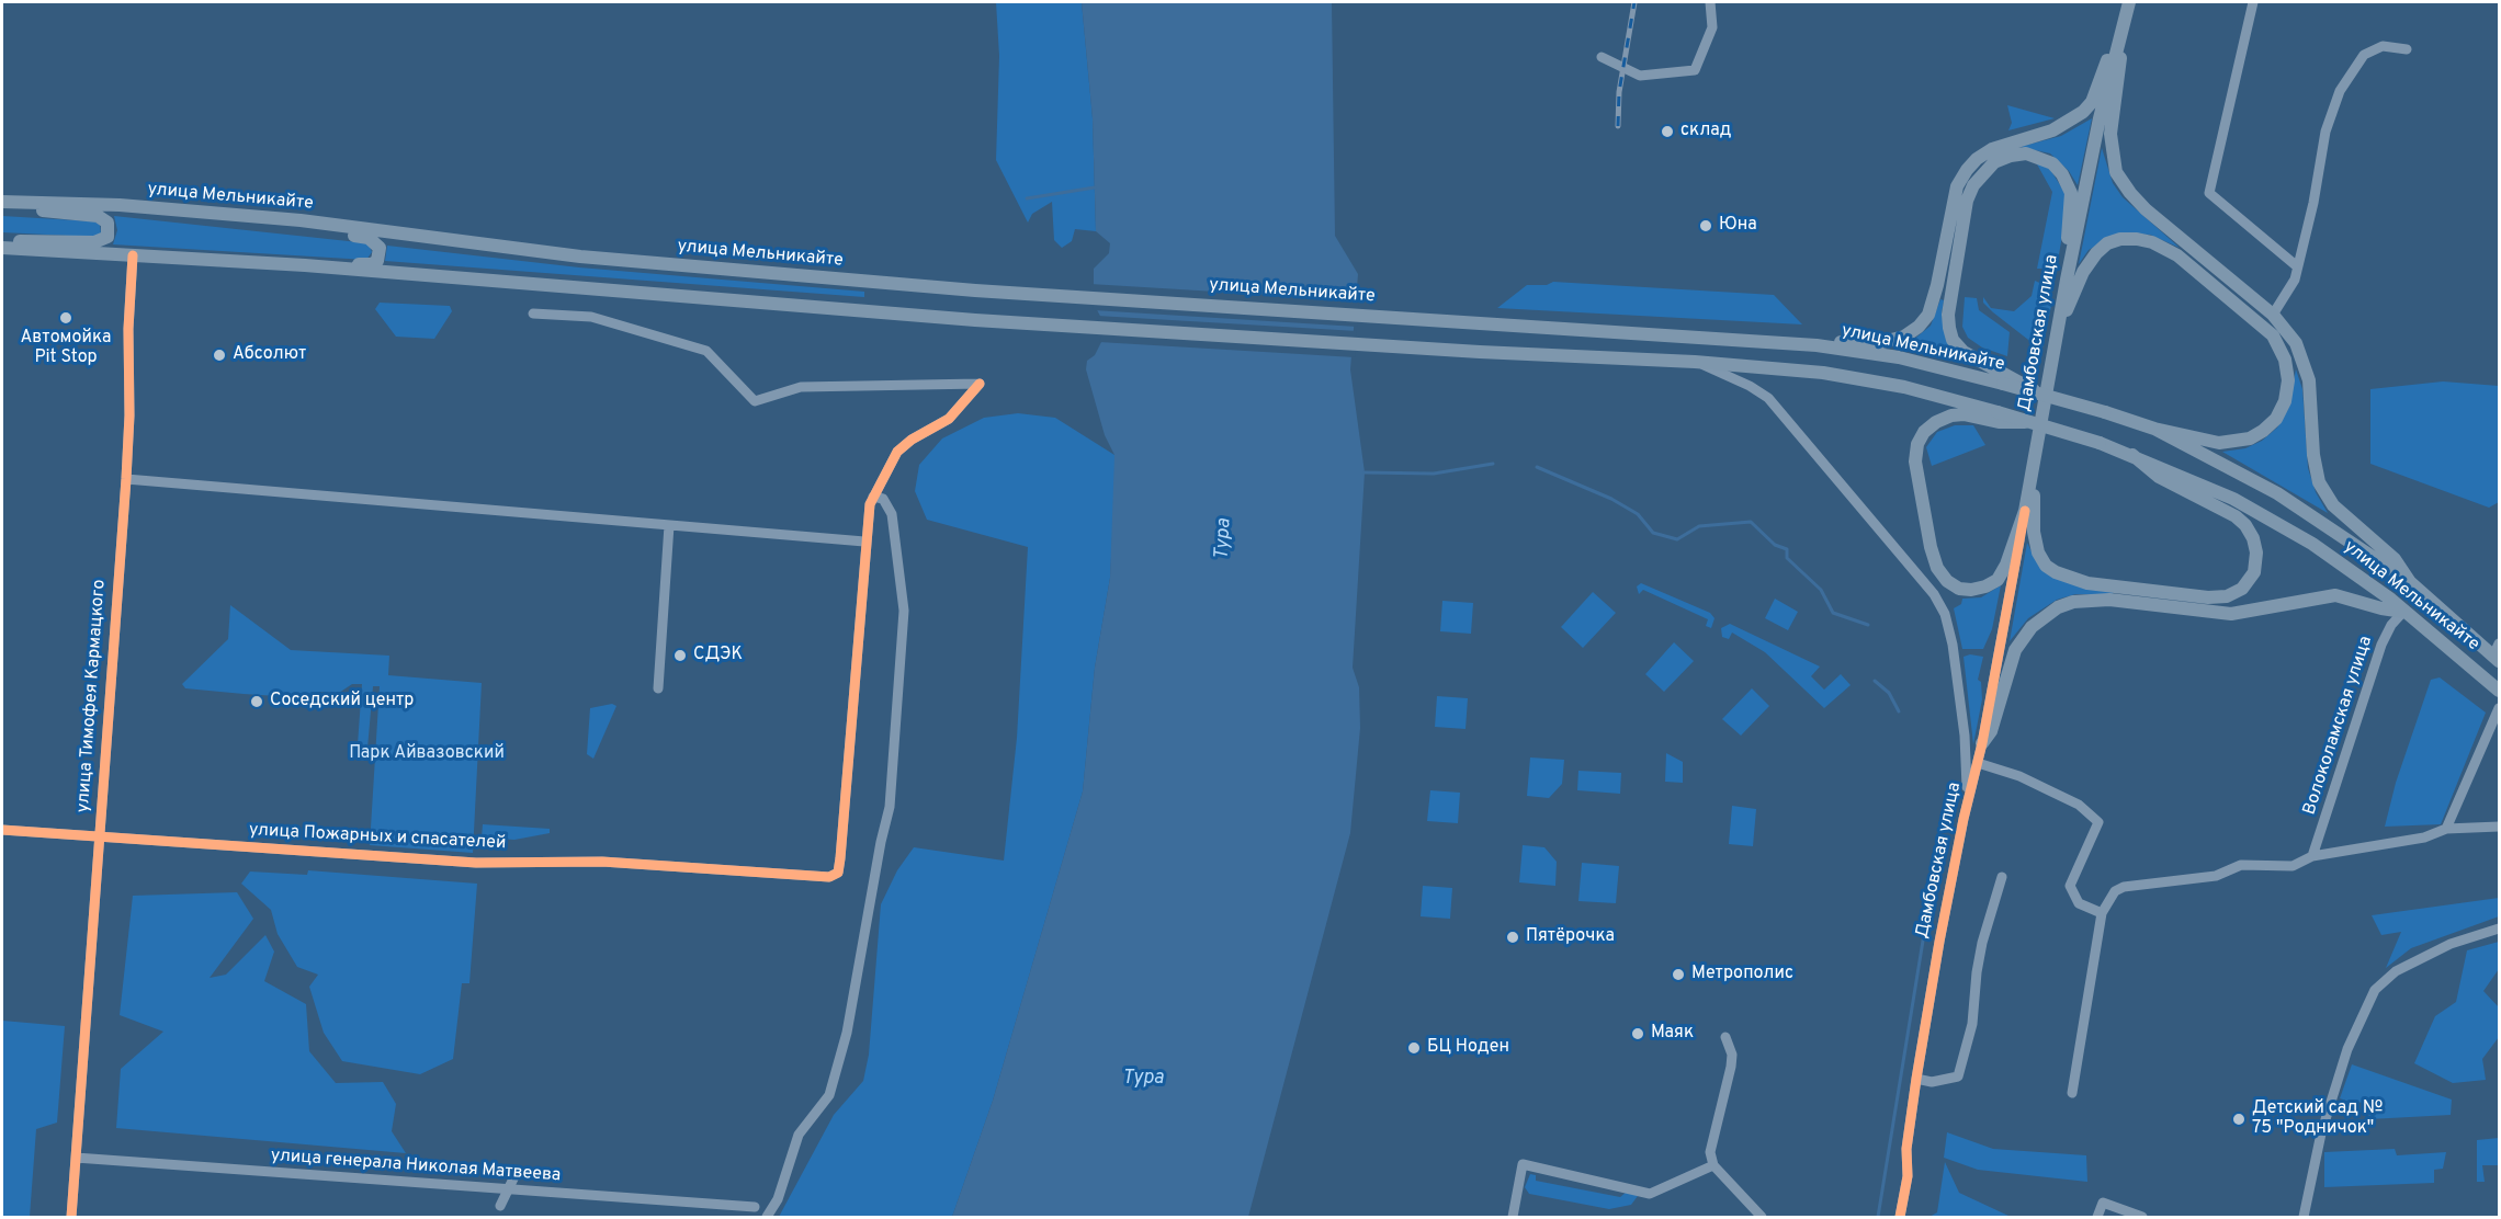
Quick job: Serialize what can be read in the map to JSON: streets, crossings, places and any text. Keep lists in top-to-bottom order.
{
  "streets": {
    "main road": ["улица Мельникайте", "Дамбовская улица"],
    "street": [
      "улица Тимофея Кармацкого",
      "Волоколамская улица",
      "улица Пожарных и спасателей",
      "улица генерала Николая Матвеева"
    ]
  },
  "crossings": [
    ["улица Мельникайте", "улица Тимофея Кармацкого"],
    ["улица Мельникайте", "Волоколамская улица"],
    ["улица Тимофея Кармацкого", "улица Пожарных и спасателей"],
    ["улица Тимофея Кармацкого", "улица генерала Николая Матвеева"]
  ],
  "water": ["Тура"],
  "parks": ["Парк Айвазовский"],
  "places": [
    "склад",
    "Юна",
    "Автомойка Pit Stop",
    "Абсолют",
    "СДЭК",
    "Соседский центр",
    "Пятёрочка",
    "Метрополис",
    "Маяк",
    "БЦ Ноден",
    "Детский сад № 75 \"Родничок\""
  ]
}
